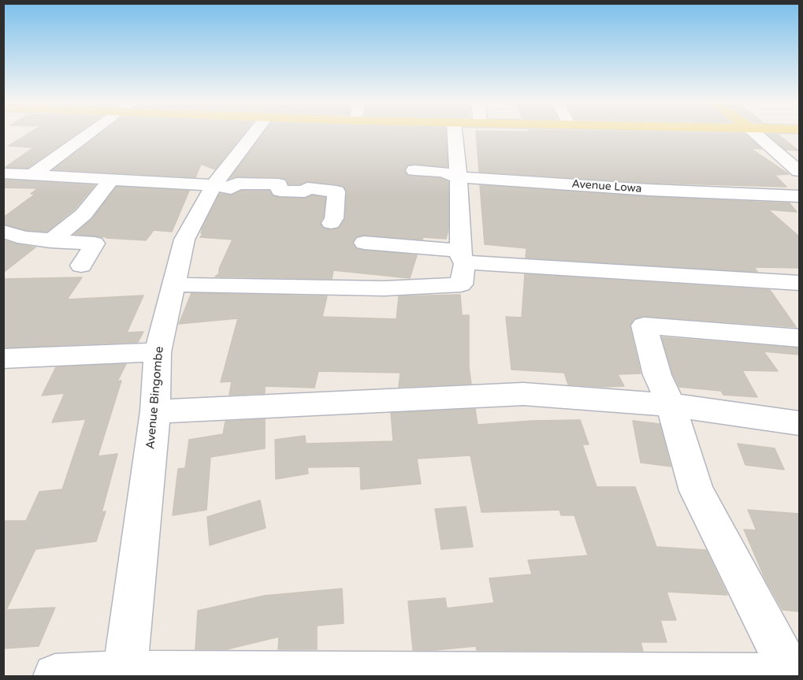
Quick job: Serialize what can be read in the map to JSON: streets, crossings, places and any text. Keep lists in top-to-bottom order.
{
  "streets": {
    "street": ["Avenue Lowa", "Avenue Bingombe"]
  }
}
